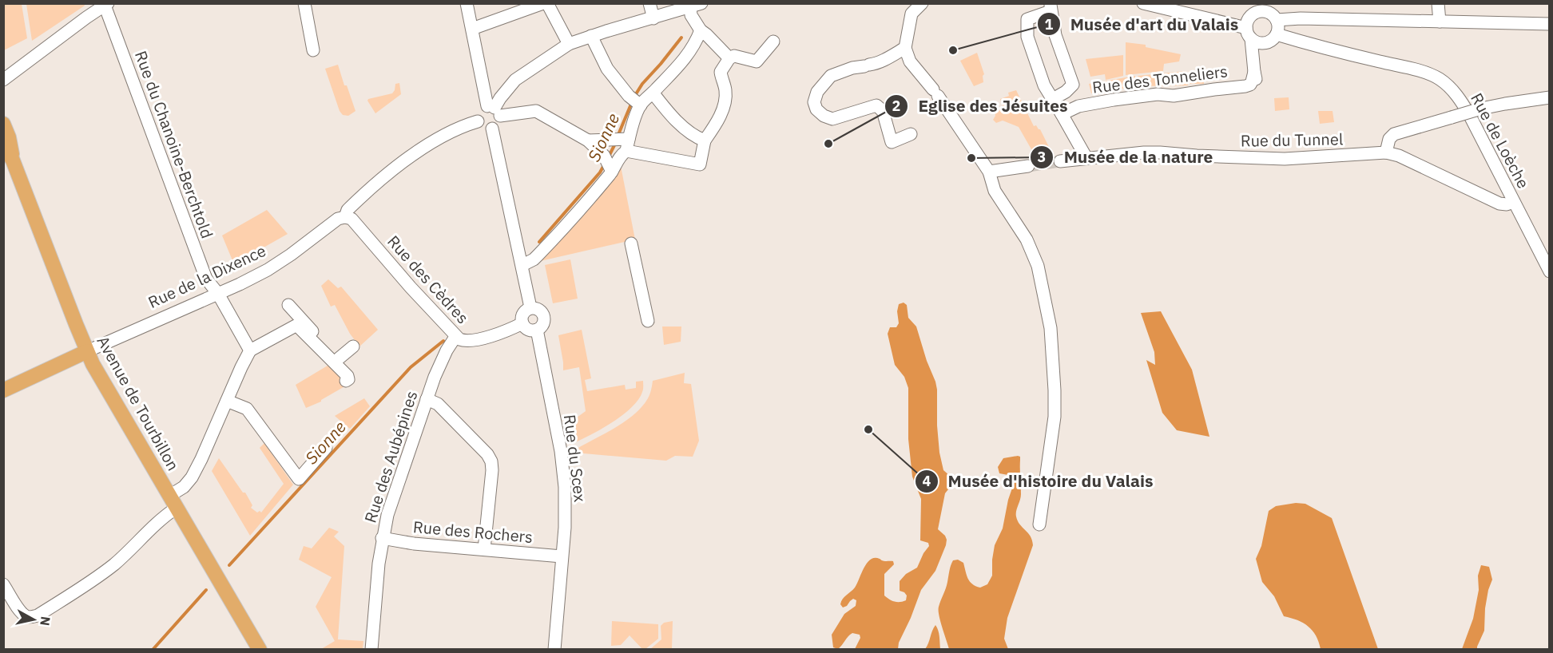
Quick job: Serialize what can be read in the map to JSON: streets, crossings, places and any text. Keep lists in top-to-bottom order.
{
  "streets": {
    "main road": ["Rue de la Dixence", "Avenue de Tourbillon"],
    "street": [
      "Rue des Tonneliers",
      "Rue du Tunnel",
      "Rue de Loèche",
      "Rue du Chanoine-Berchtold",
      "Rue des Cèdres",
      "Rue des Aubépines",
      "Rue du Scex",
      "Rue des Rochers"
    ]
  },
  "crossings": [
    ["Rue du Tunnel", "Rue de Loèche"],
    ["Rue du Chanoine-Berchtold", "Rue de la Dixence"],
    ["Rue de la Dixence", "Rue des Cèdres"],
    ["Rue de la Dixence", "Avenue de Tourbillon"],
    ["Rue de la Dixence", "Rue du Scex"],
    ["Rue des Cèdres", "Rue des Aubépines"],
    ["Rue des Cèdres", "Rue du Scex"],
    ["Rue des Aubépines", "Rue des Rochers"],
    ["Rue du Scex", "Rue des Rochers"]
  ],
  "water": ["Sionne"],
  "places": [
    "Musée d'art du Valais",
    "Eglise des Jésuites",
    "Musée de la nature",
    "Musée d'histoire du Valais"
  ],
  "north": "right"
}
